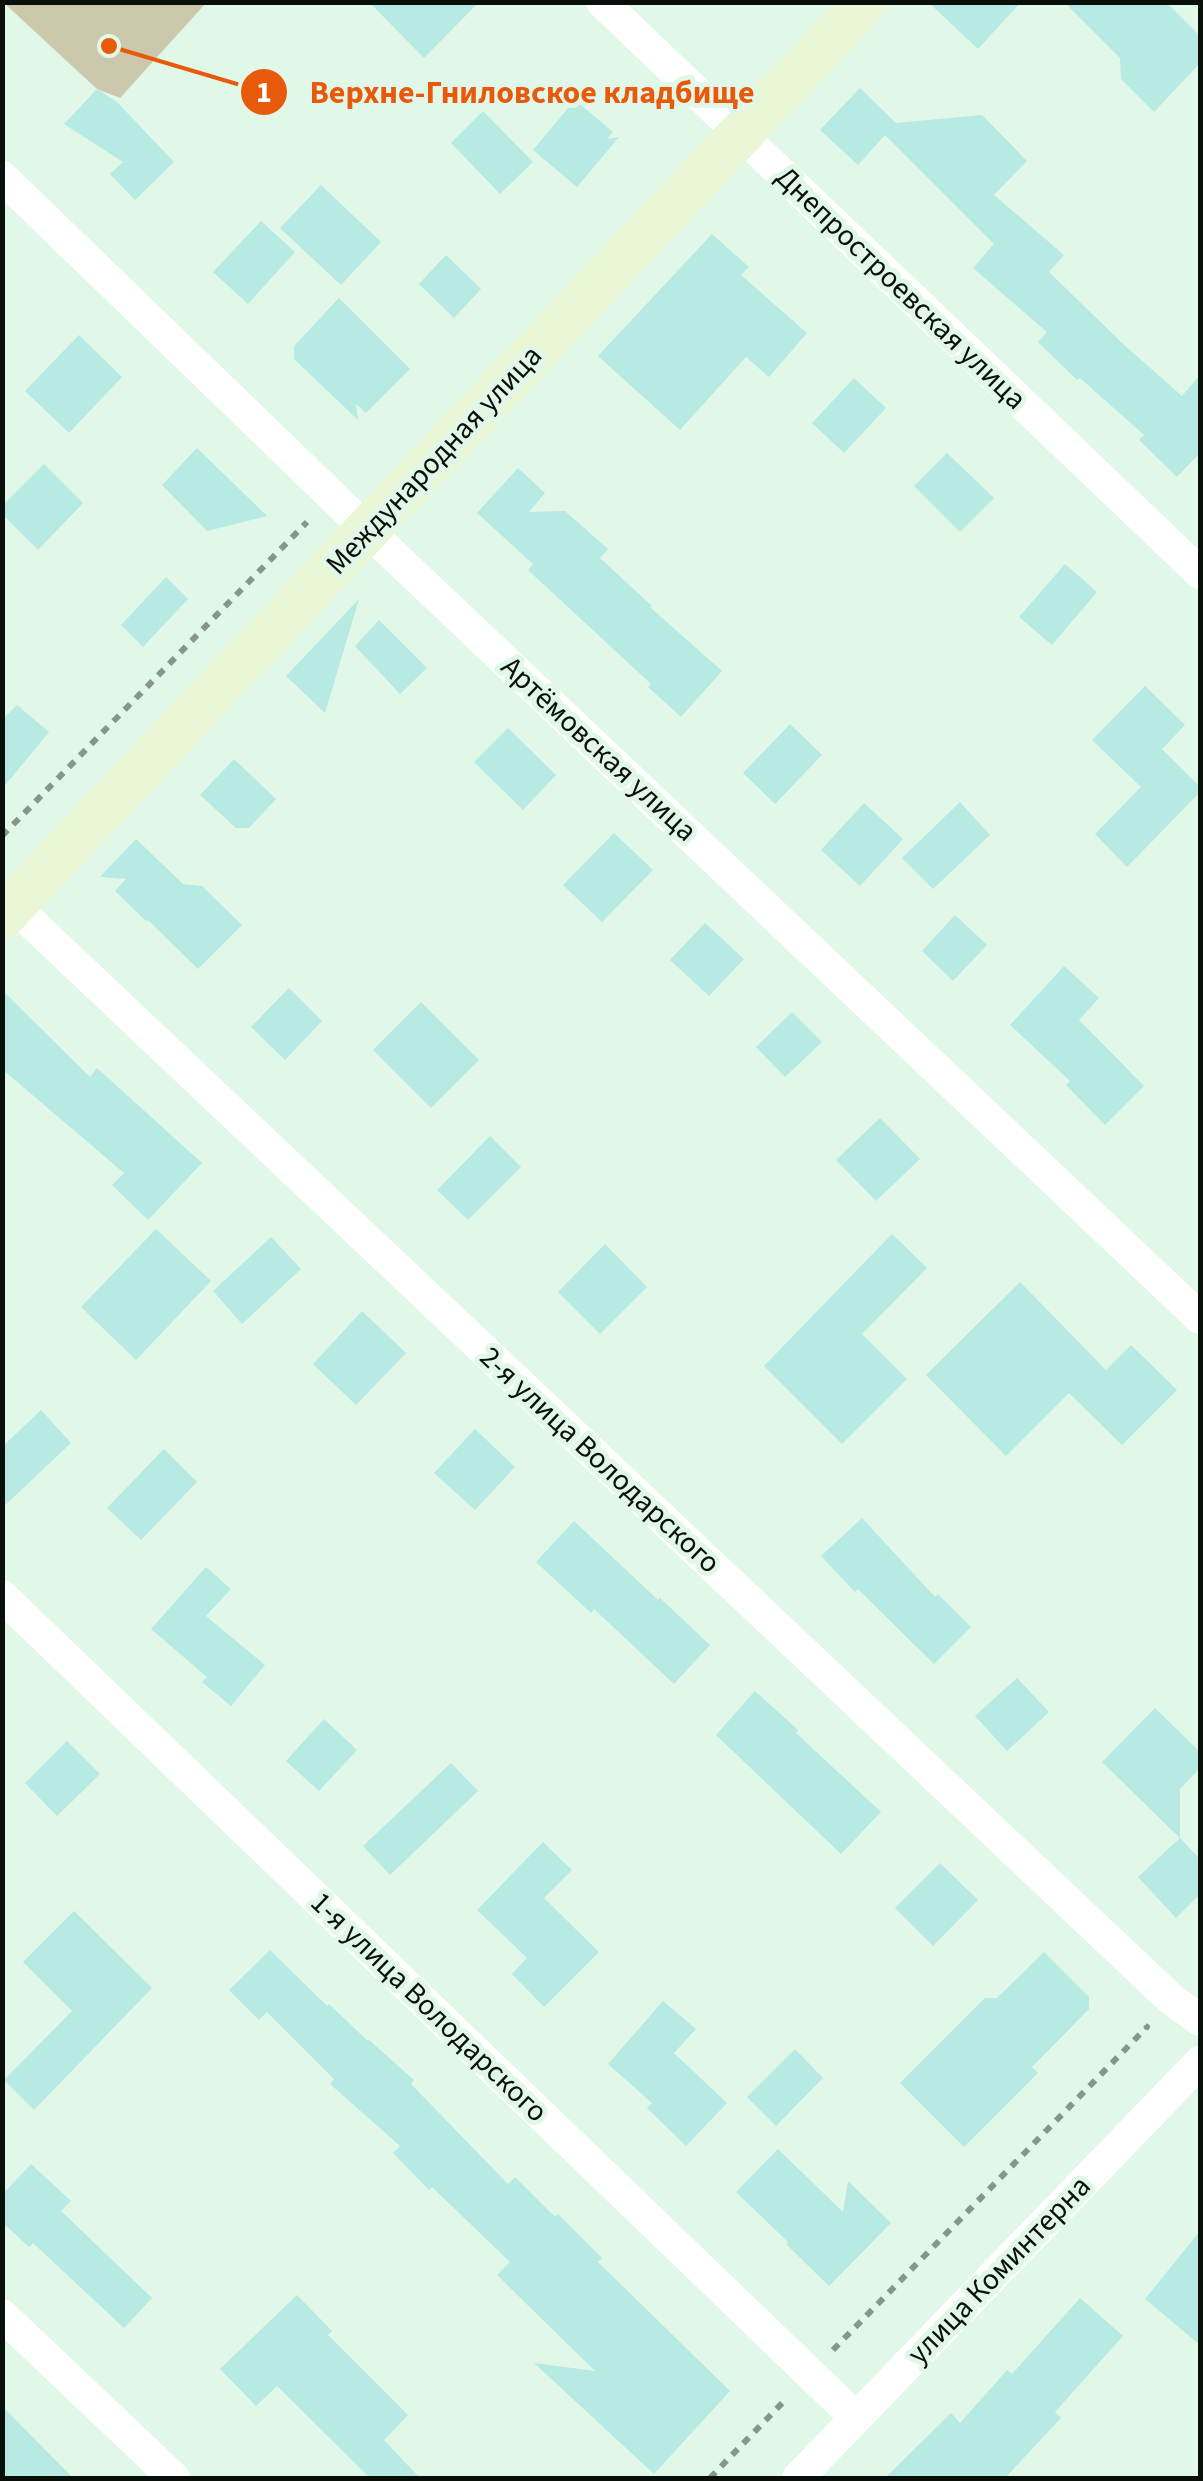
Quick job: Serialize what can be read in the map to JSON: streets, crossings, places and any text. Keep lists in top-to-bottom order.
{
  "streets": {
    "main road": ["Международная улица"],
    "street": [
      "Днепростроевская улица",
      "Артёмовская улица",
      "2-я улица Володарского",
      "1-я улица Володарского",
      "улица Коминтерна"
    ]
  },
  "crossings": [
    ["Днепростроевская улица", "Международная улица"],
    ["Международная улица", "Артёмовская улица"],
    ["Международная улица", "2-я улица Володарского"],
    ["1-я улица Володарского", "улица Коминтерна"]
  ],
  "places": ["Верхне-Гниловское кладбище"]
}
